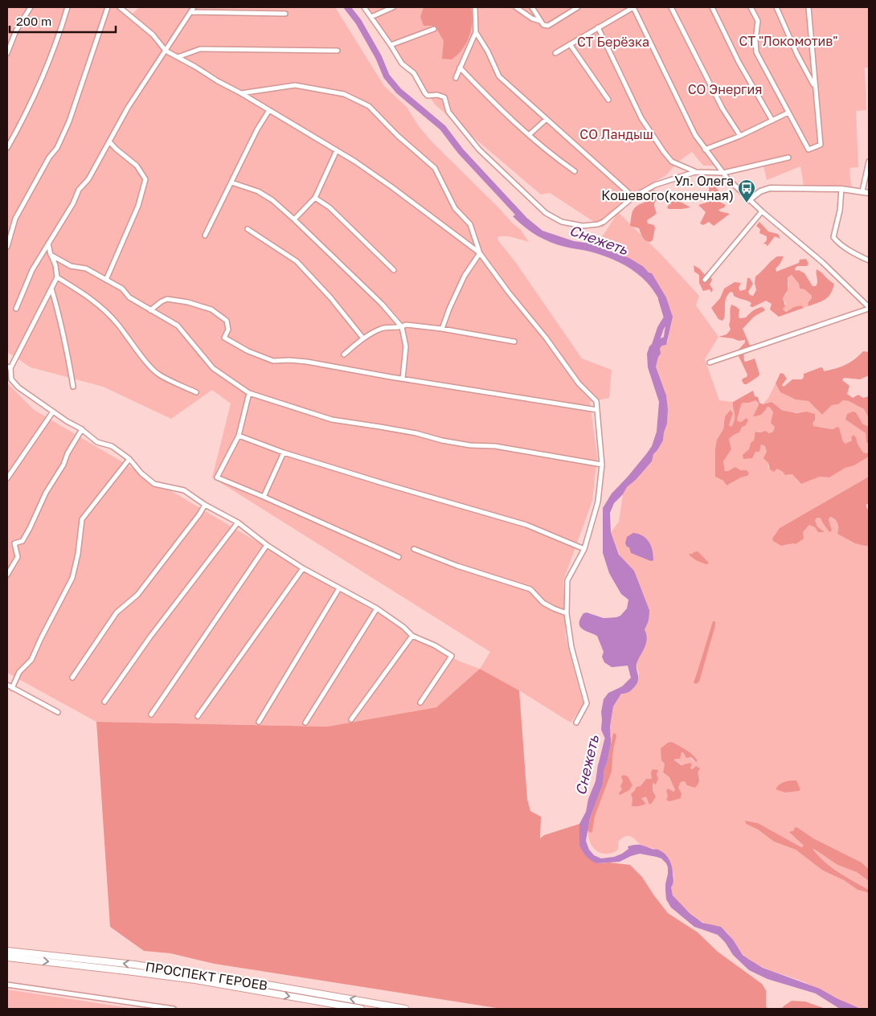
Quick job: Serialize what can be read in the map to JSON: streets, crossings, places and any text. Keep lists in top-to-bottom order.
{
  "streets": {
    "main road": ["ПРОСПЕКТ ГЕРОЕВ"]
  },
  "water": ["Снежеть"],
  "parks": [
    "СТ \"Локомотив\"",
    "СТ Берёзка",
    "СО Энергия",
    "СО Ландыш"
  ],
  "places": {
    "bus stop": ["Ул. Олега Кошевого(конечная)"]
  },
  "scale_bar": "200 m"
}
